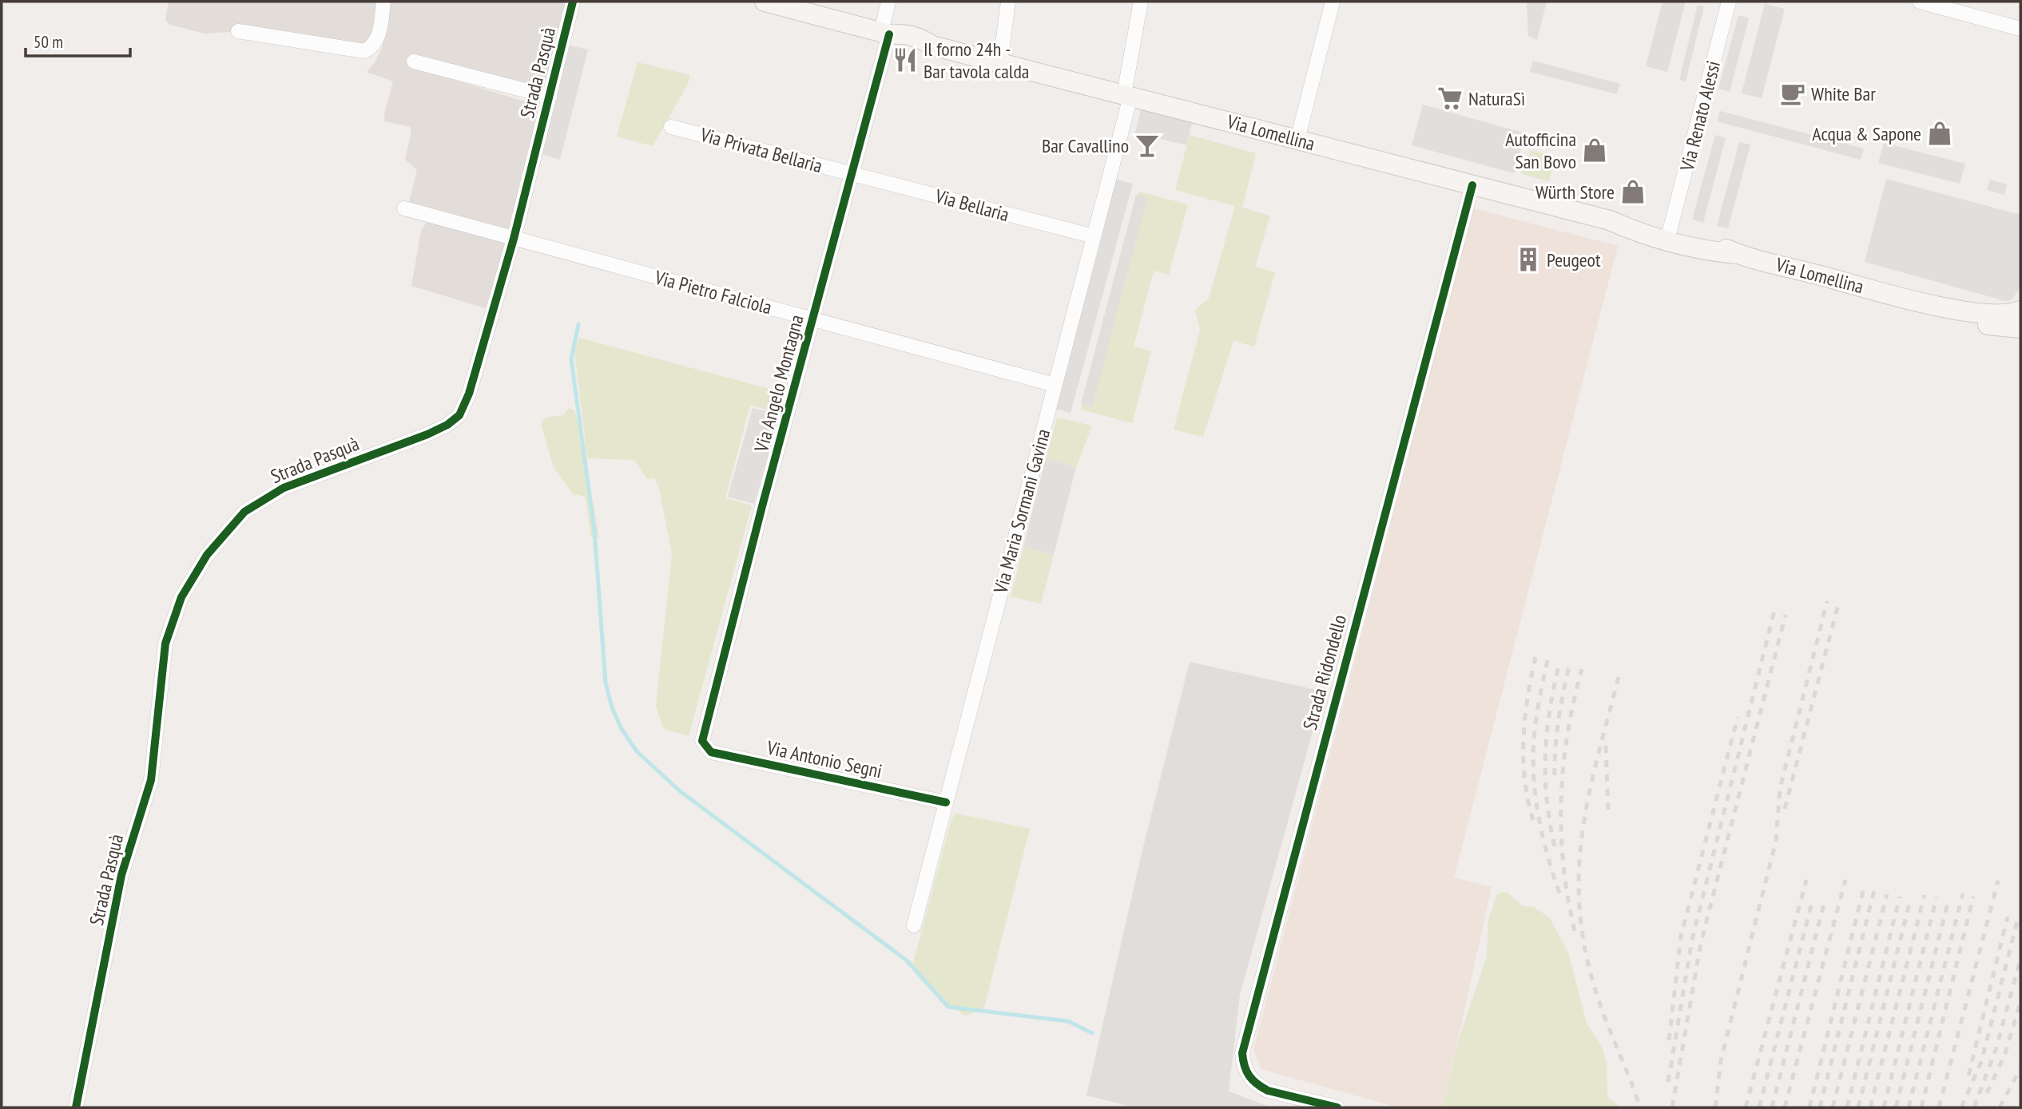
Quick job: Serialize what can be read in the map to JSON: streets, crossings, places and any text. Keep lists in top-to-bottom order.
{
  "streets": {
    "main road": ["Via Lomellina"],
    "street": [
      "Strada Pasquà",
      "Via Renato Alessi",
      "Via Privata Bellaria",
      "Via Bellaria",
      "Via Pietro Falciola",
      "Via Angelo Montagna",
      "Via Maria Sormani Gavina",
      "Strada Ridondello",
      "Via Antonio Segni"
    ]
  },
  "crossings": [
    ["Strada Pasquà", "Via Pietro Falciola"],
    ["Via Renato Alessi", "Via Lomellina"],
    ["Via Lomellina", "Via Angelo Montagna"],
    ["Via Lomellina", "Via Maria Sormani Gavina"],
    ["Via Lomellina", "Strada Ridondello"],
    ["Via Privata Bellaria", "Via Bellaria"],
    ["Via Privata Bellaria", "Via Angelo Montagna"],
    ["Via Bellaria", "Via Angelo Montagna"],
    ["Via Bellaria", "Via Maria Sormani Gavina"],
    ["Via Pietro Falciola", "Via Angelo Montagna"],
    ["Via Pietro Falciola", "Via Maria Sormani Gavina"],
    ["Via Angelo Montagna", "Via Antonio Segni"],
    ["Via Maria Sormani Gavina", "Via Antonio Segni"]
  ],
  "places": {
    "restaurant": ["Il forno 24h - Bar tavola calda"],
    "cafe": ["White Bar"],
    "supermarket": ["NaturaSì"],
    "shop": ["Acqua & Sapone", "Autofficina San Bovo", "Würth Store"],
    "bar": ["Bar Cavallino"],
    "building": ["Peugeot"]
  },
  "scale_bar": "50 m"
}
